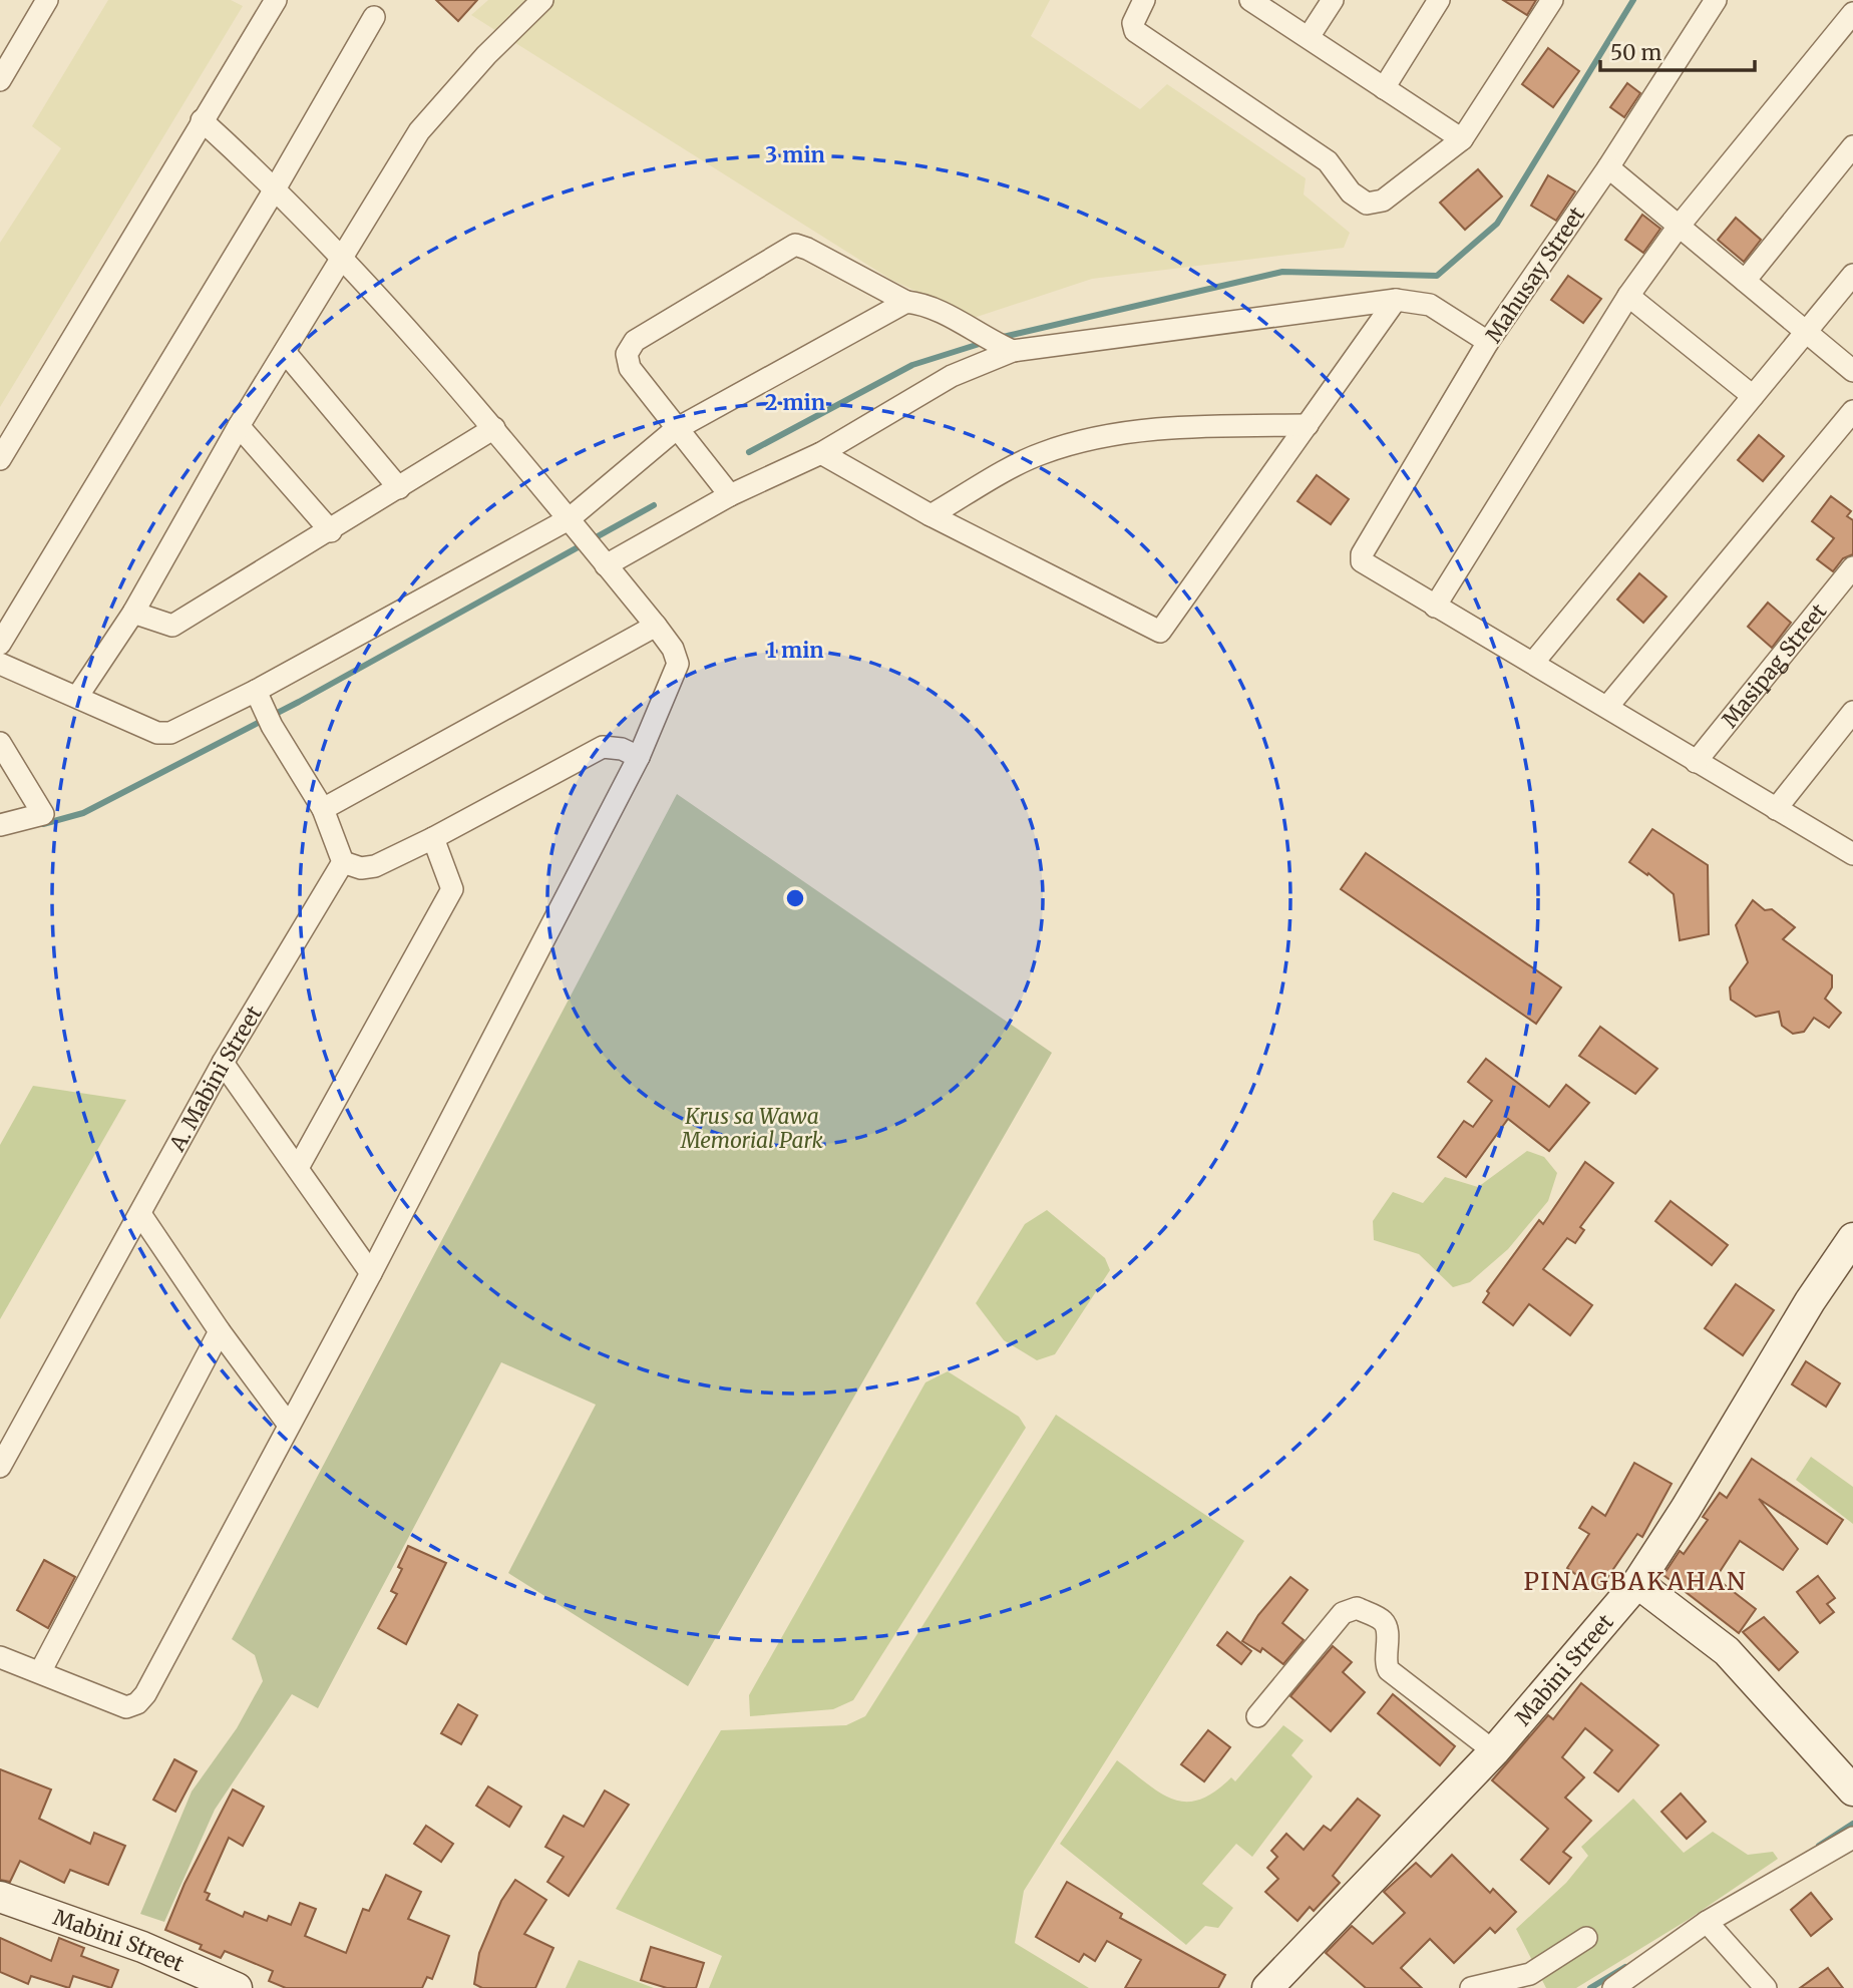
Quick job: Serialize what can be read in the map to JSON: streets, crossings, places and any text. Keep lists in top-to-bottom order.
{
  "streets": {
    "main road": ["Mabini Street"],
    "street": ["Mahusay Street", "Masipag Street", "A. Mabini Street"]
  },
  "districts": ["PINAGBAKAHAN"],
  "parks": ["Krus sa Wawa Memorial Park"],
  "scale_bar": "50 m",
  "rings": ["3 min", "2 min", "1 min"]
}
